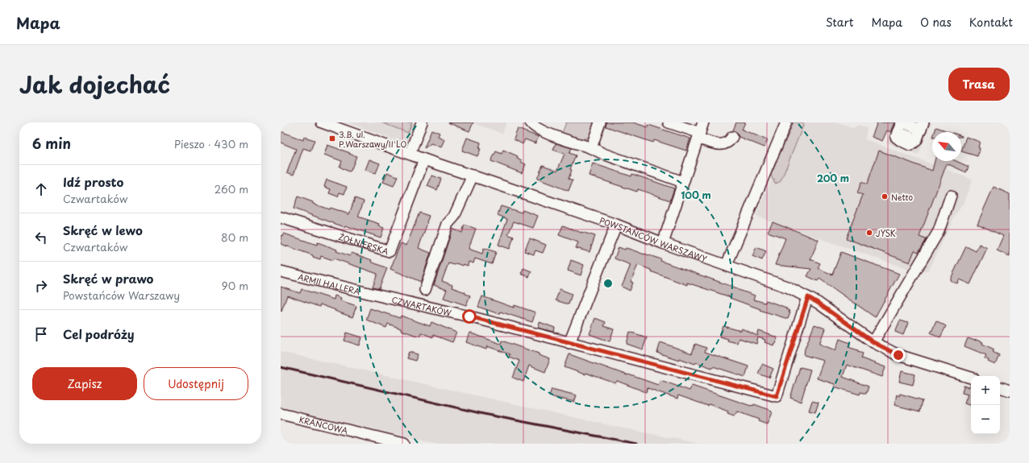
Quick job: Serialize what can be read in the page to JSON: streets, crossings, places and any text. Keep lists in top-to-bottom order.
{
  "streets": {
    "street": [
      "POWSTAŃCÓW WARSZAWY",
      "ŻOŁNIERSKA",
      "ARMII HALLERA",
      "CZWARTAKÓW",
      "KRAŃCOWA"
    ]
  },
  "crossings": [
    ["POWSTAŃCÓW WARSZAWY", "ŻOŁNIERSKA"],
    ["POWSTAŃCÓW WARSZAWY", "CZWARTAKÓW"],
    ["ARMII HALLERA", "CZWARTAKÓW"]
  ],
  "places": {
    "transit": ["3.B. ul. P.Warszawy/II LO"],
    "other": ["Netto", "JYSK"]
  },
  "north": "top left",
  "page": {
    "header": "Mapa",
    "nav": [
      "Start",
      "Mapa",
      "O nas",
      "Kontakt"
    ],
    "title": "Jak dojechać",
    "buttons": [
      "Trasa",
      ["Zapisz", "Udostępnij"]
    ],
    "heading": ["6 min", "Pieszo · 430 m"],
    "list": [
      ["Idź prosto", "Czwartaków", "260 m"],
      ["Skręć w lewo", "Czwartaków", "80 m"],
      ["Skręć w prawo", "Powstańców Warszawy", "90 m"],
      "Cel podróży"
    ],
    "map_buttons": ["+", "−"]
  },
  "rings": ["200 m", "100 m"]
}
